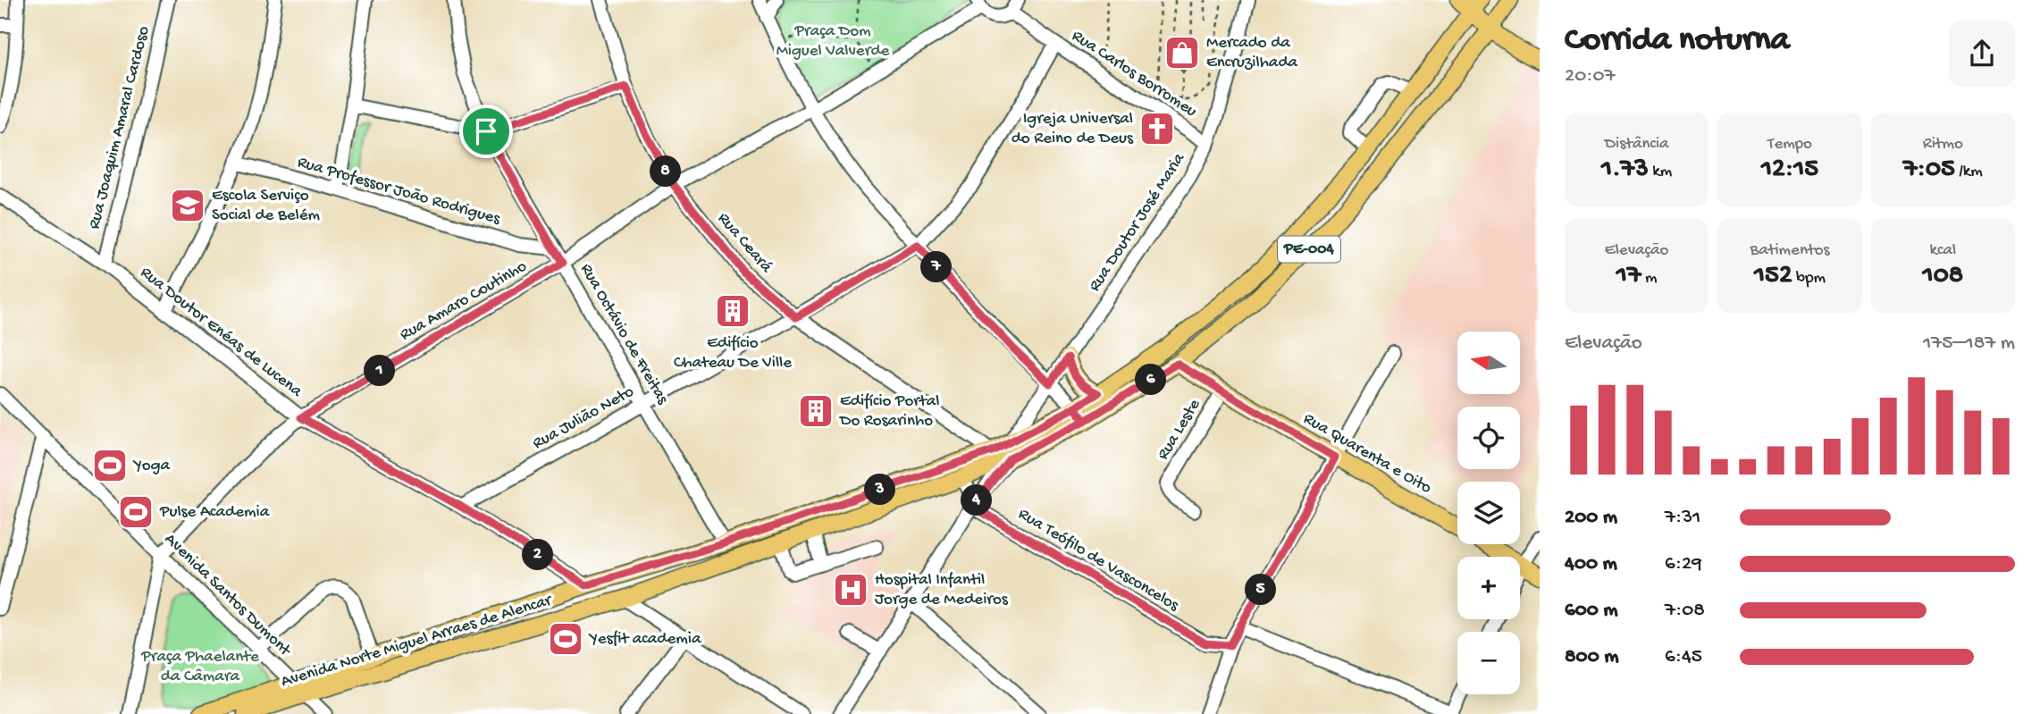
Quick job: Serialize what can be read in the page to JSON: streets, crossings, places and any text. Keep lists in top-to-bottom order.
{
  "streets": {
    "main road": ["PE-004", "Rua Quarenta e Oito", "Avenida Norte Miguel Arraes de Alencar"],
    "street": [
      "Rua Carlos Borromeu",
      "Rua Joaquim Amaral Cardoso",
      "Rua Professor João Rodrigues",
      "Rua Doutor José Maria",
      "Rua Ceará",
      "Rua Amaro Coutinho",
      "Rua Doutor Enéas de Lucena",
      "Rua Octávio de Freitas",
      "Rua Julião Neto",
      "Rua Leste",
      "Rua Teófilo de Vasconcelos",
      "Avenida Santos Dumont"
    ]
  },
  "crossings": [
    ["Rua Carlos Borromeu", "Rua Doutor José Maria"],
    ["Rua Carlos Borromeu", "Rua Julião Neto"],
    ["Rua Joaquim Amaral Cardoso", "Rua Doutor Enéas de Lucena"],
    ["Rua Professor João Rodrigues", "Rua Octávio de Freitas"],
    ["Rua Doutor José Maria", "Rua Teófilo de Vasconcelos"],
    ["Rua Doutor José Maria", "Avenida Norte Miguel Arraes de Alencar"],
    ["Rua Ceará", "Rua Amaro Coutinho"],
    ["Rua Ceará", "Rua Julião Neto"],
    ["Rua Ceará", "Avenida Norte Miguel Arraes de Alencar"],
    ["Rua Amaro Coutinho", "Rua Doutor Enéas de Lucena"],
    ["Rua Amaro Coutinho", "Rua Octávio de Freitas"],
    ["Rua Amaro Coutinho", "Avenida Santos Dumont"],
    ["Rua Doutor Enéas de Lucena", "Rua Julião Neto"],
    ["Rua Doutor Enéas de Lucena", "Avenida Norte Miguel Arraes de Alencar"],
    ["Rua Octávio de Freitas", "Rua Julião Neto"],
    ["Rua Octávio de Freitas", "Avenida Norte Miguel Arraes de Alencar"],
    ["Rua Leste", "Rua Quarenta e Oito"],
    ["Rua Quarenta e Oito", "Avenida Norte Miguel Arraes de Alencar"],
    ["Avenida Santos Dumont", "Avenida Norte Miguel Arraes de Alencar"]
  ],
  "parks": ["Praça Dom Miguel Valverde", "Praça Phaelante da Câmara"],
  "places": {
    "shop": ["Mercado da Encruzilhada"],
    "church": ["Igreja Universal do Reino de Deus"],
    "school or university": ["Escola Serviço Social de Belém"],
    "building": ["Edifício Chateau De Ville", "Edifício Portal Do Rosarinho"],
    "sports": ["Yoga", "Pulse Academia", "Yesfit academia"],
    "hospital": ["Hospital Infantil Jorge de Medeiros"]
  },
  "north": "left",
  "page": {
    "heading": ["Corrida noturna", "20:07"],
    "stats": [
      ["Distância", "1.73 km"],
      ["Tempo", "12:15"],
      ["Ritmo", "7:05 /km"],
      ["Elevação", "17 m"],
      ["Batimentos", "152 bpm"],
      ["kcal", "108"]
    ],
    "pins": [
      "8",
      "7",
      "1",
      "6",
      "3",
      "4",
      "2",
      "5"
    ],
    "chart": ["Elevação", "175–187 m"],
    "map_buttons": ["+", "−"],
    "list": [
      {
        "name": "200 m",
        "note": "7:31"
      },
      {
        "name": "400 m",
        "note": "6:29"
      },
      {
        "name": "600 m",
        "note": "7:08"
      },
      {
        "name": "800 m",
        "note": "6:45"
      }
    ]
  }
}
